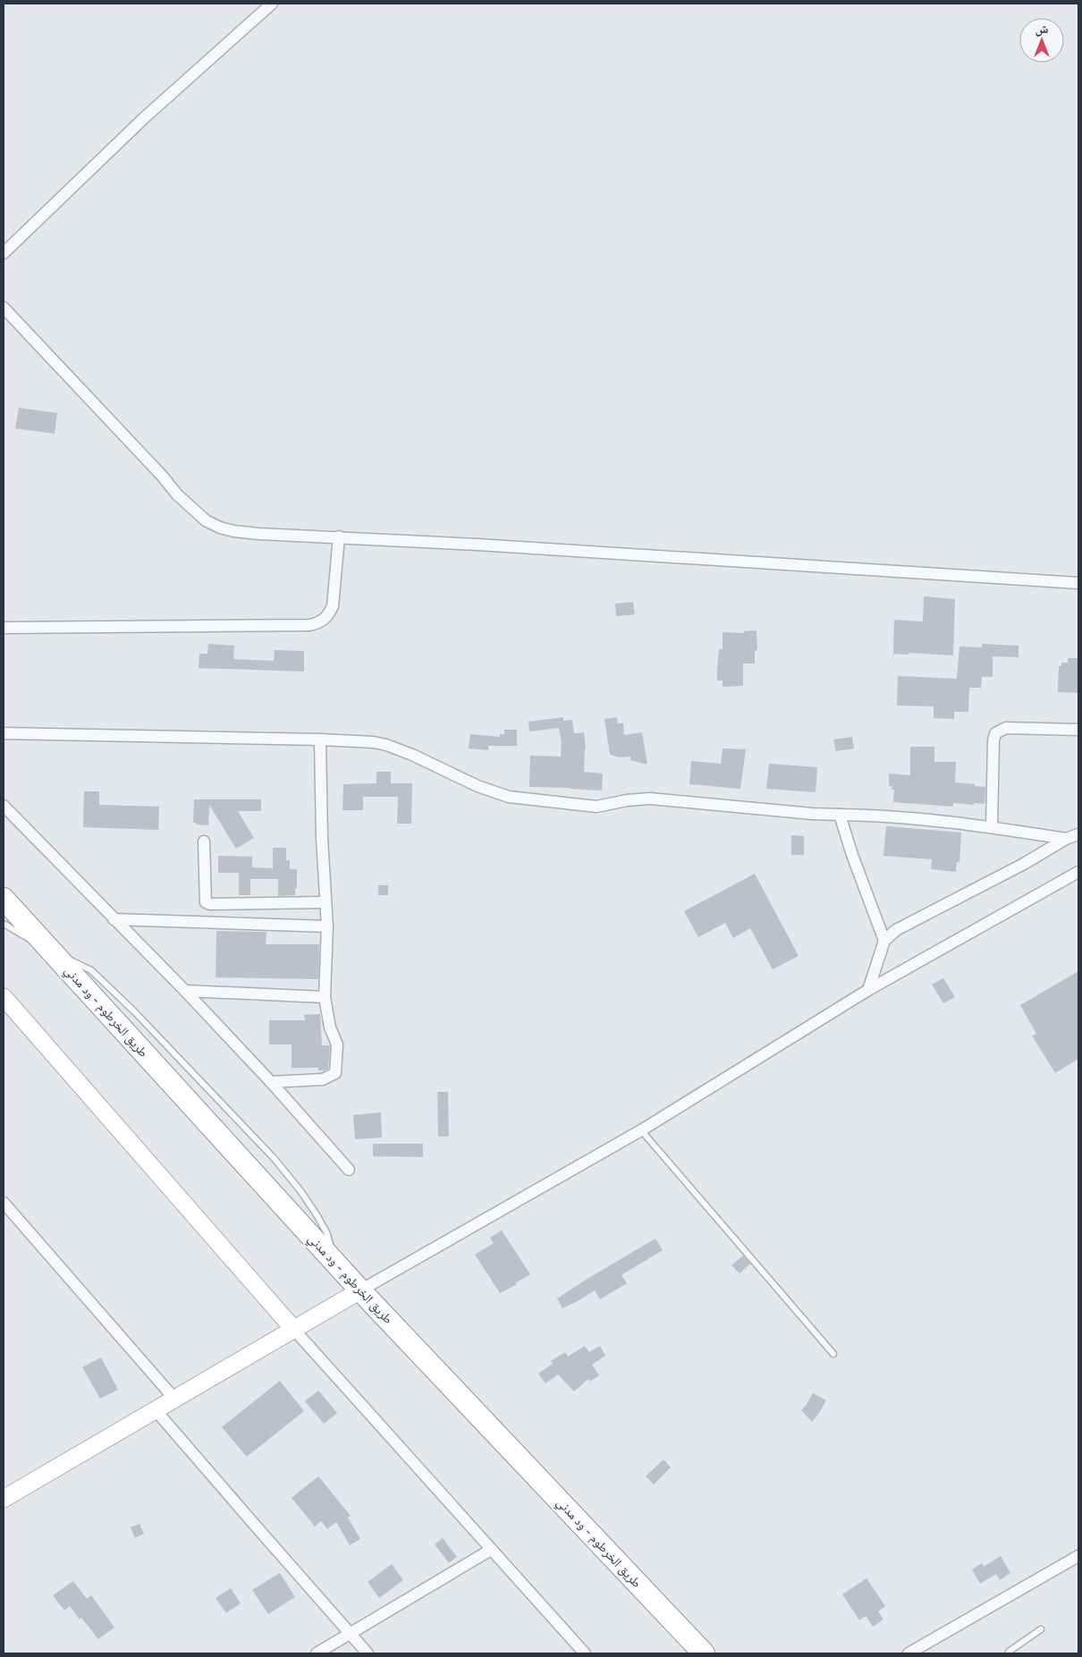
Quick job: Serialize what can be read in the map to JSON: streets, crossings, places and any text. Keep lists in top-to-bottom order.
{
  "streets": {
    "highway": ["طريق الخرطوم - ود مدني"]
  },
  "north": "top"
}
